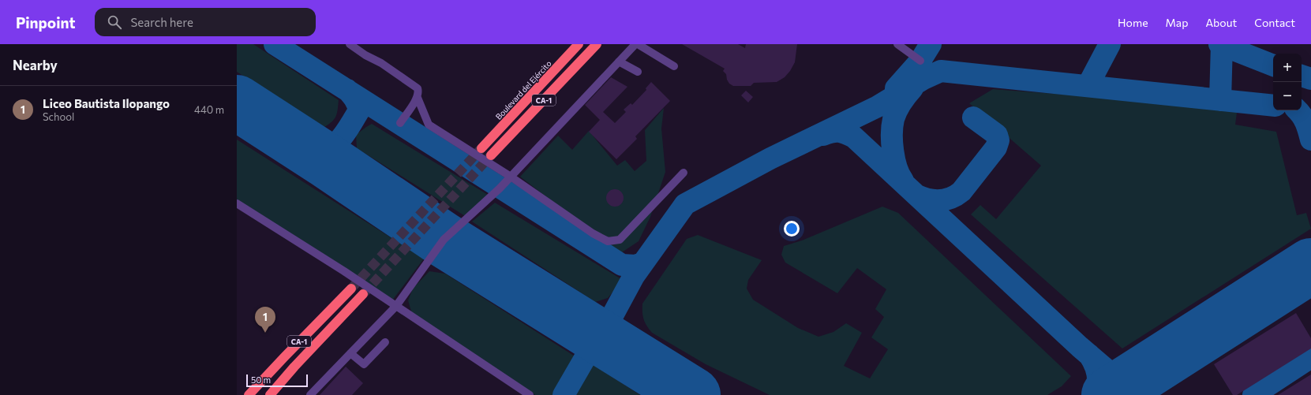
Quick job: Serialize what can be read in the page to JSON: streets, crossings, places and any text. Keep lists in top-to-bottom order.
{
  "streets": {
    "highway": ["Boulevard del Ejército", "CA-1"]
  },
  "scale_bar": "50 m",
  "page": {
    "header": "Pinpoint",
    "search": "Search here",
    "nav": [
      "Home",
      "Map",
      "About",
      "Contact"
    ],
    "heading": "Nearby",
    "map_buttons": ["+", "−"],
    "list": [
      {
        "mark": "1",
        "name": "Liceo Bautista Ilopango",
        "note": "School",
        "value": "440 m"
      }
    ],
    "pins": "1",
    "scale": "50 m"
  }
}
